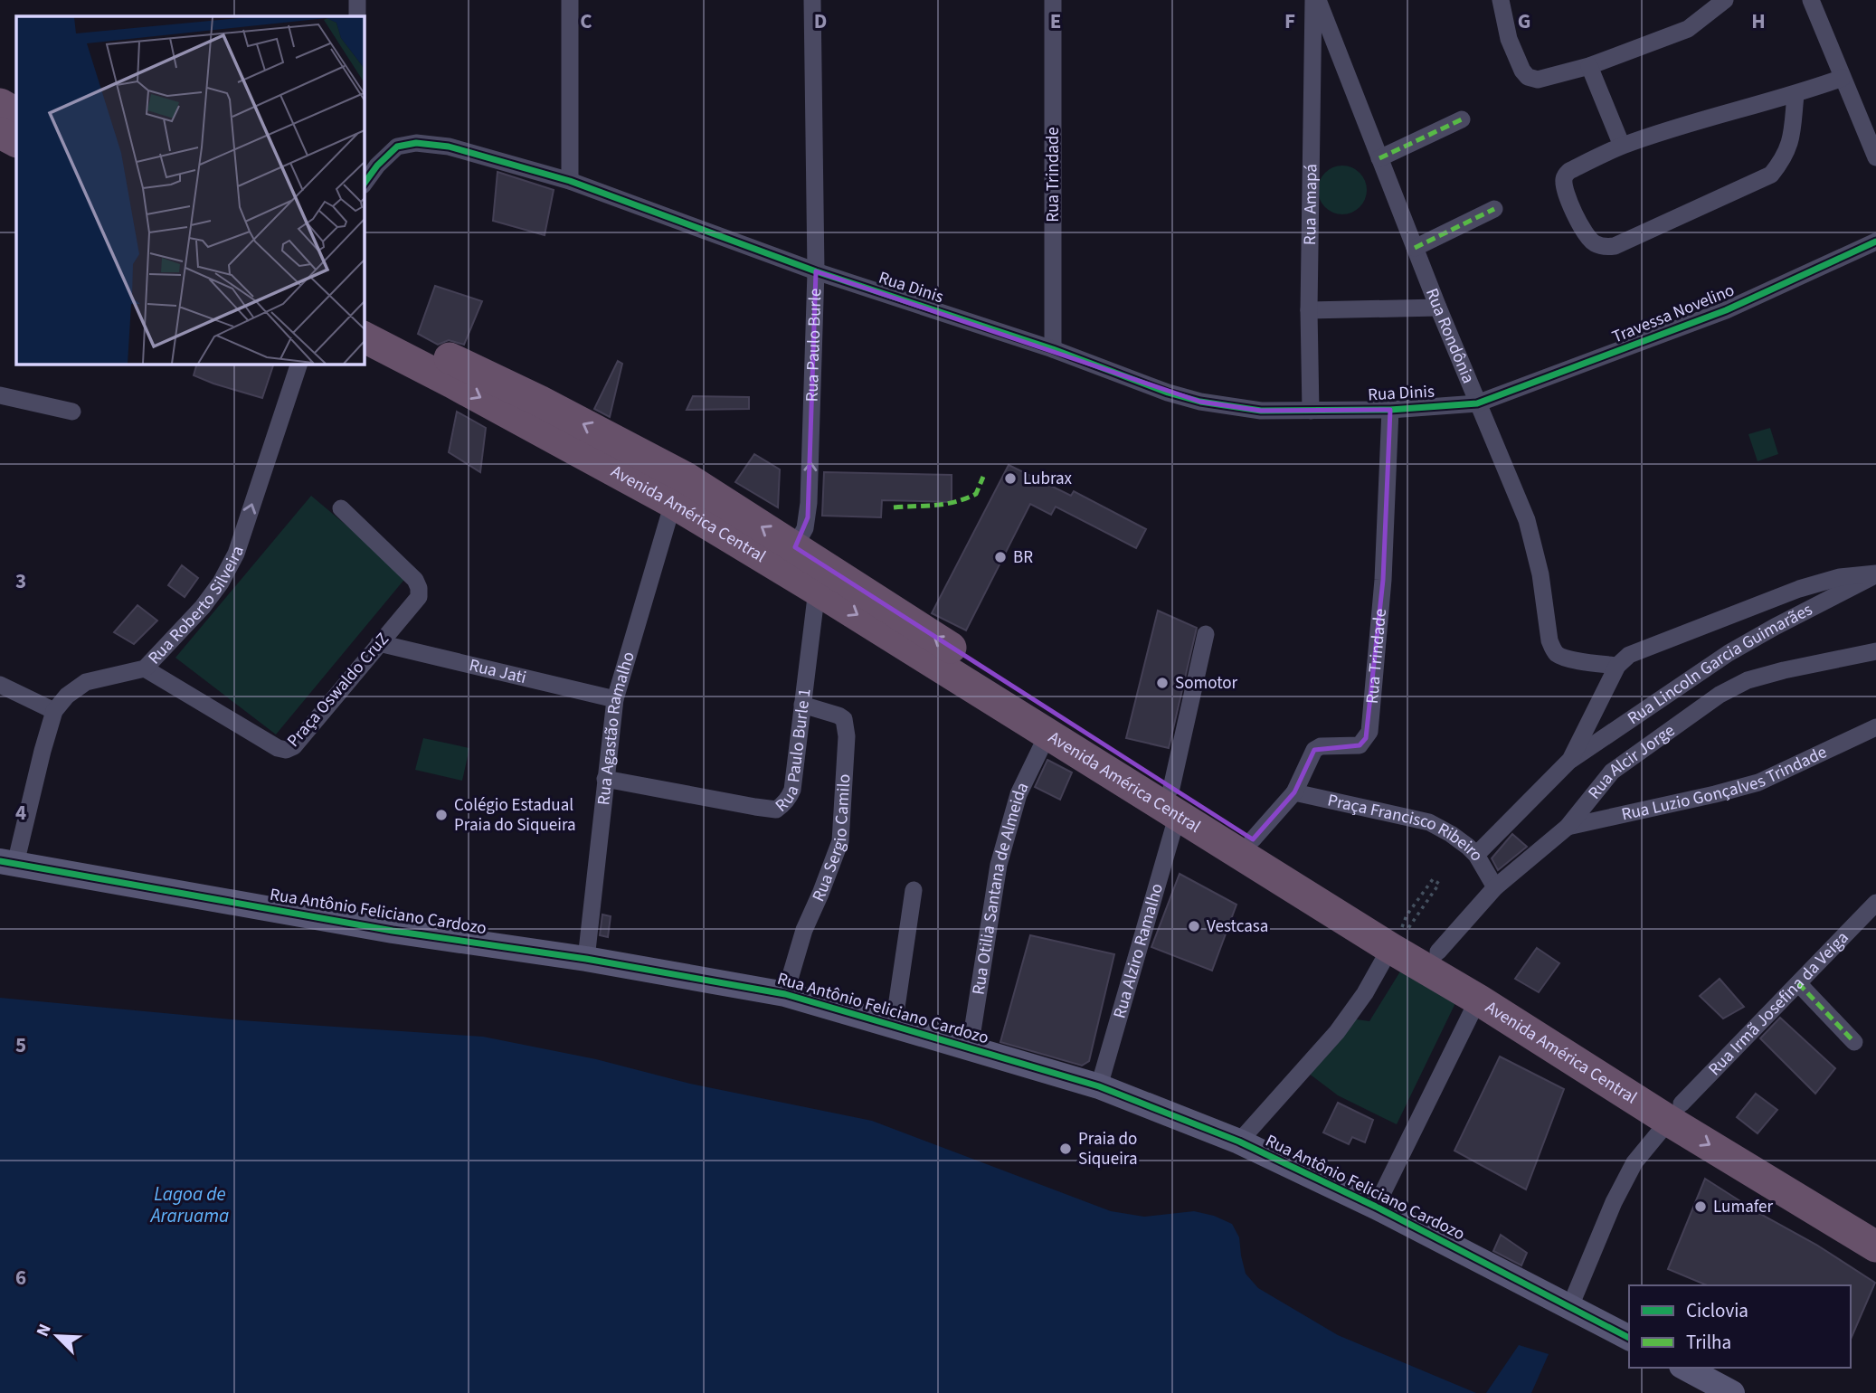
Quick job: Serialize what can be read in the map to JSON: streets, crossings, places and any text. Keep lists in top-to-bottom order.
{
  "streets": {
    "highway": ["Avenida América Central"],
    "street": [
      "Rua Trindade",
      "Rua Amapá",
      "Rua Dinis",
      "Travessa Novelino",
      "Rua Rondônia",
      "Rua Paulo Burle",
      "Rua Roberto Silveira",
      "Rua Lincoln Garcia Guimarães",
      "Rua Jati",
      "Praça Oswaldo CruZ",
      "Rua Agastão Ramalho",
      "Rua Paulo Burle 1",
      "Rua Alcir Jorge",
      "Rua Luzio Gonçalves Trindade",
      "Praça Francisco Ribeiro",
      "Rua Sergio Camilo",
      "Rua Otilia Santana de Almeida",
      "Rua Antônio Feliciano Cardozo",
      "Rua Alziro Ramalho",
      "Rua Irmã Josefina da Veiga"
    ]
  },
  "crossings": [
    ["Rua Trindade", "Rua Dinis"],
    ["Rua Trindade", "Avenida América Central"],
    ["Rua Trindade", "Praça Francisco Ribeiro"],
    ["Rua Amapá", "Rua Dinis"],
    ["Rua Amapá", "Rua Rondônia"],
    ["Rua Dinis", "Travessa Novelino"],
    ["Rua Dinis", "Rua Rondônia"],
    ["Rua Dinis", "Rua Paulo Burle"],
    ["Travessa Novelino", "Rua Rondônia"],
    ["Rua Paulo Burle", "Avenida América Central"],
    ["Avenida América Central", "Rua Agastão Ramalho"],
    ["Avenida América Central", "Rua Paulo Burle 1"],
    ["Avenida América Central", "Rua Alcir Jorge"],
    ["Avenida América Central", "Rua Otilia Santana de Almeida"],
    ["Avenida América Central", "Rua Alziro Ramalho"],
    ["Avenida América Central", "Rua Irmã Josefina da Veiga"],
    ["Rua Roberto Silveira", "Praça Oswaldo CruZ"],
    ["Rua Roberto Silveira", "Rua Antônio Feliciano Cardozo"],
    ["Rua Jati", "Praça Oswaldo CruZ"],
    ["Rua Jati", "Rua Agastão Ramalho"],
    ["Rua Agastão Ramalho", "Rua Paulo Burle 1"],
    ["Rua Agastão Ramalho", "Rua Antônio Feliciano Cardozo"],
    ["Rua Paulo Burle 1", "Rua Sergio Camilo"],
    ["Rua Alcir Jorge", "Rua Luzio Gonçalves Trindade"],
    ["Rua Alcir Jorge", "Praça Francisco Ribeiro"],
    ["Rua Sergio Camilo", "Rua Antônio Feliciano Cardozo"],
    ["Rua Otilia Santana de Almeida", "Rua Antônio Feliciano Cardozo"],
    ["Rua Antônio Feliciano Cardozo", "Rua Alziro Ramalho"],
    ["Rua Antônio Feliciano Cardozo", "Rua Irmã Josefina da Veiga"]
  ],
  "one_way": ["Rua Paulo Burle", "Rua Roberto Silveira"],
  "water": ["Lagoa de Araruama"],
  "places": [
    "Lubrax",
    "BR",
    "Somotor",
    "Colégio Estadual Praia do Siqueira",
    "Vestcasa",
    "Praia do Siqueira",
    "Lumafer"
  ],
  "legend": ["Ciclovia", "Trilha"],
  "north": "top left",
  "grid": {
    "columns": [
      "C",
      "D",
      "E",
      "F",
      "G",
      "H"
    ],
    "rows": [
      "3",
      "4",
      "5",
      "6"
    ]
  }
}
